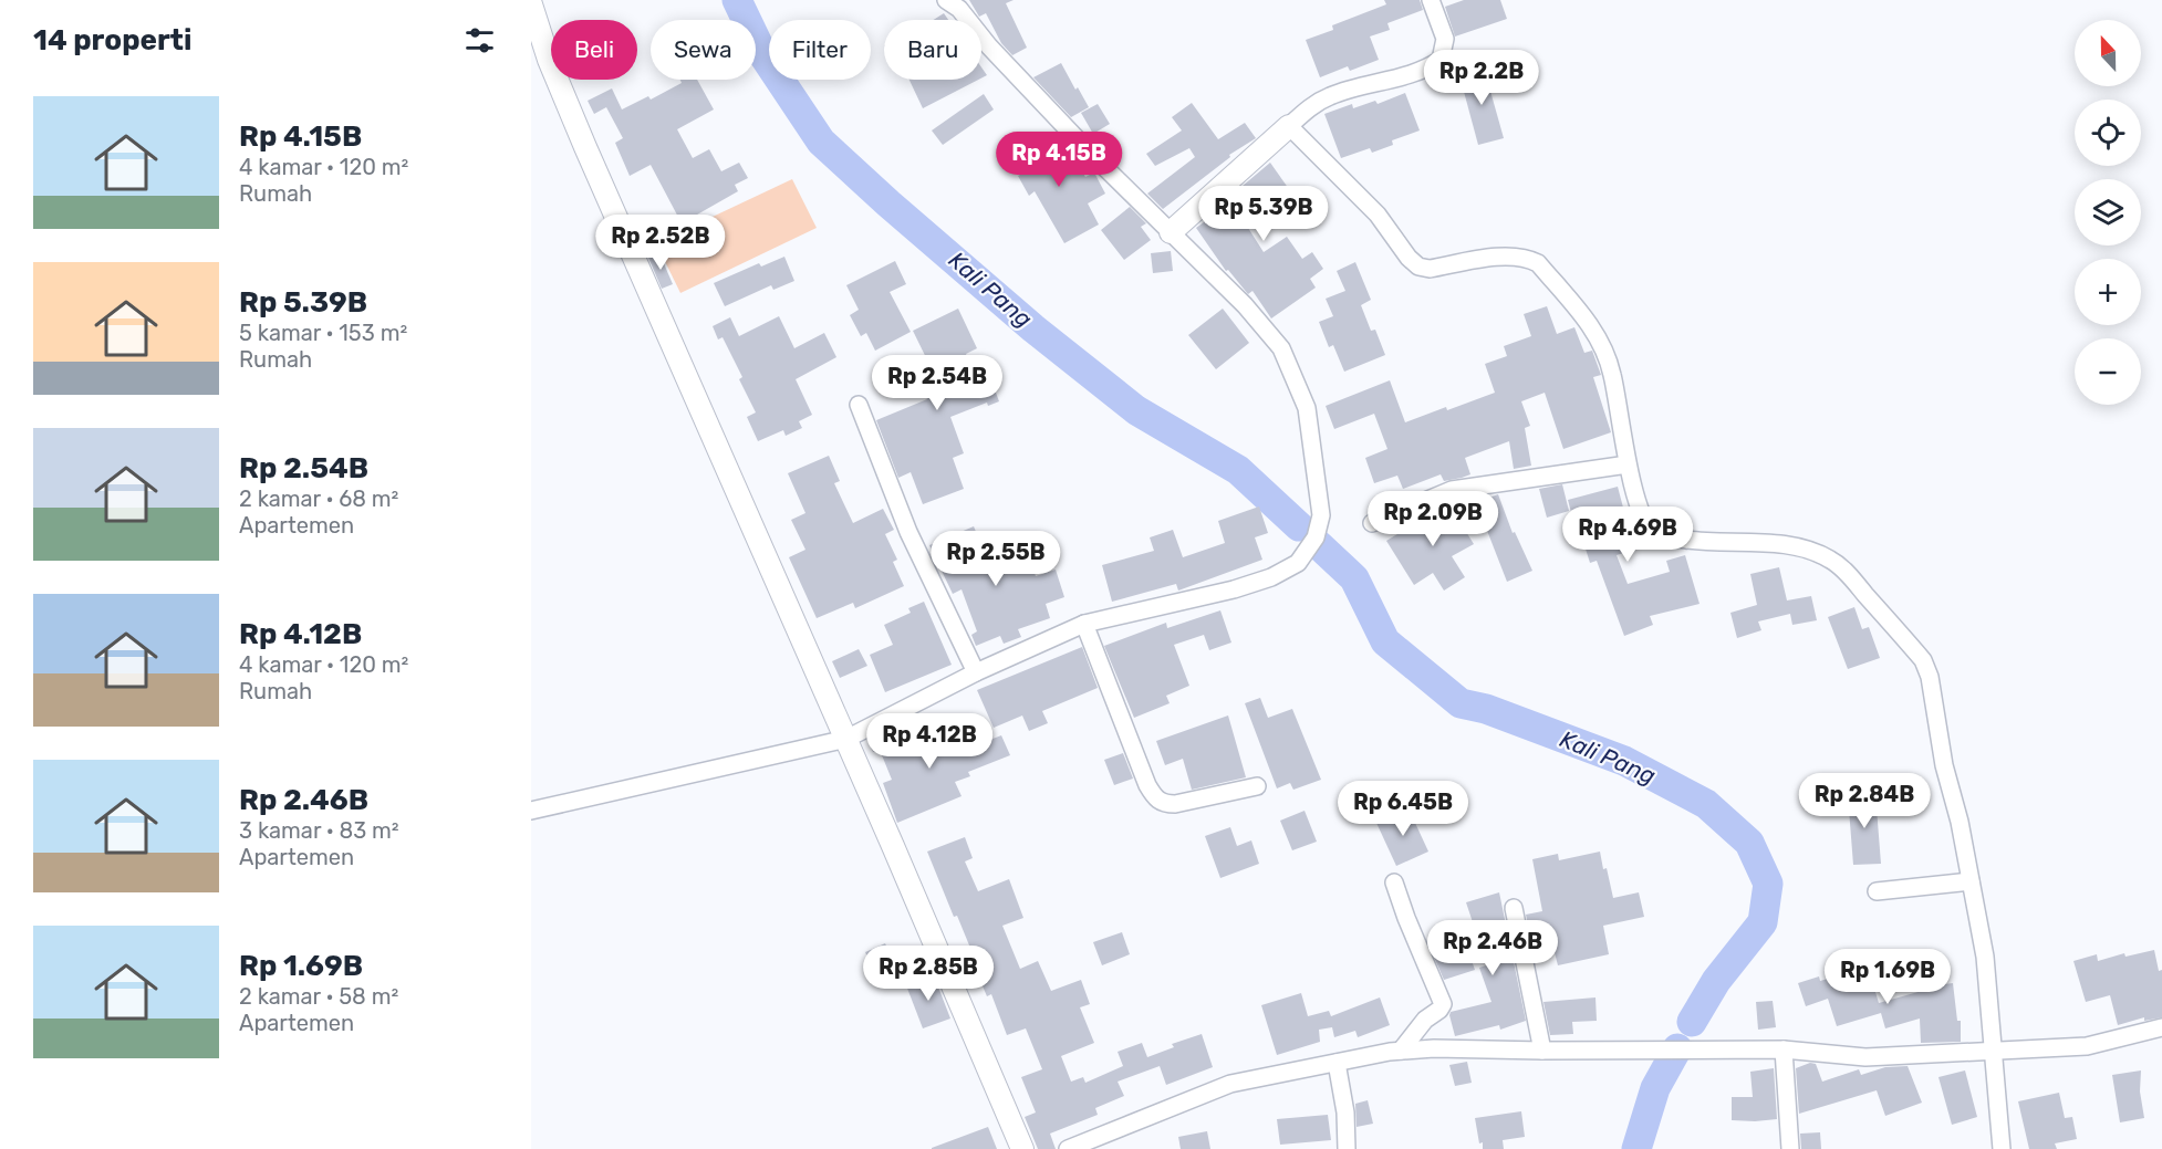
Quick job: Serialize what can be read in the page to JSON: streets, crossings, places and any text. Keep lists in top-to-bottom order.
{
  "water": ["Kali Pang"],
  "north": "top",
  "page": {
    "heading": "14 properti",
    "map_buttons": ["+", "−"],
    "chip": [
      "Beli",
      "Sewa",
      "Filter",
      "Baru"
    ],
    "price": [
      "Rp 2.2B",
      "Rp 4.15B",
      "Rp 5.39B",
      "Rp 2.52B",
      "Rp 2.54B",
      "Rp 2.09B",
      "Rp 4.69B",
      "Rp 2.55B",
      "Rp 4.12B",
      "Rp 2.84B",
      "Rp 6.45B",
      "Rp 2.46B",
      "Rp 2.85B",
      "Rp 1.69B"
    ],
    "list": [
      {
        "name": "Rp 4.15B",
        "note": "4 kamar · 120 m² · Rumah"
      },
      {
        "name": "Rp 5.39B",
        "note": "5 kamar · 153 m² · Rumah"
      },
      {
        "name": "Rp 2.54B",
        "note": "2 kamar · 68 m² · Apartemen"
      },
      {
        "name": "Rp 4.12B",
        "note": "4 kamar · 120 m² · Rumah"
      },
      {
        "name": "Rp 2.46B",
        "note": "3 kamar · 83 m² · Apartemen"
      },
      {
        "name": "Rp 1.69B",
        "note": "2 kamar · 58 m² · Apartemen"
      }
    ]
  }
}
